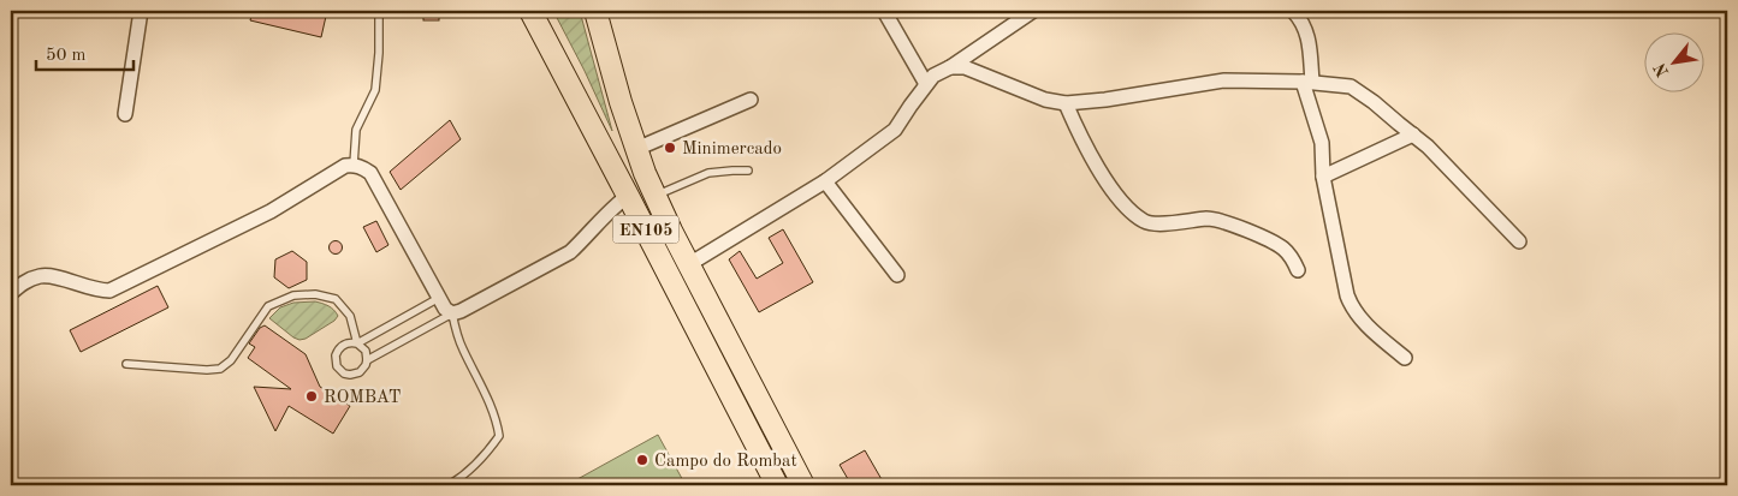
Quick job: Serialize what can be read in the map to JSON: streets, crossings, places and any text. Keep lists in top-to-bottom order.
{
  "streets": {
    "main road": ["EN105"]
  },
  "places": ["Minimercado", "ROMBAT", "Campo do Rombat"],
  "scale_bar": "50 m",
  "north": "bottom left"
}
